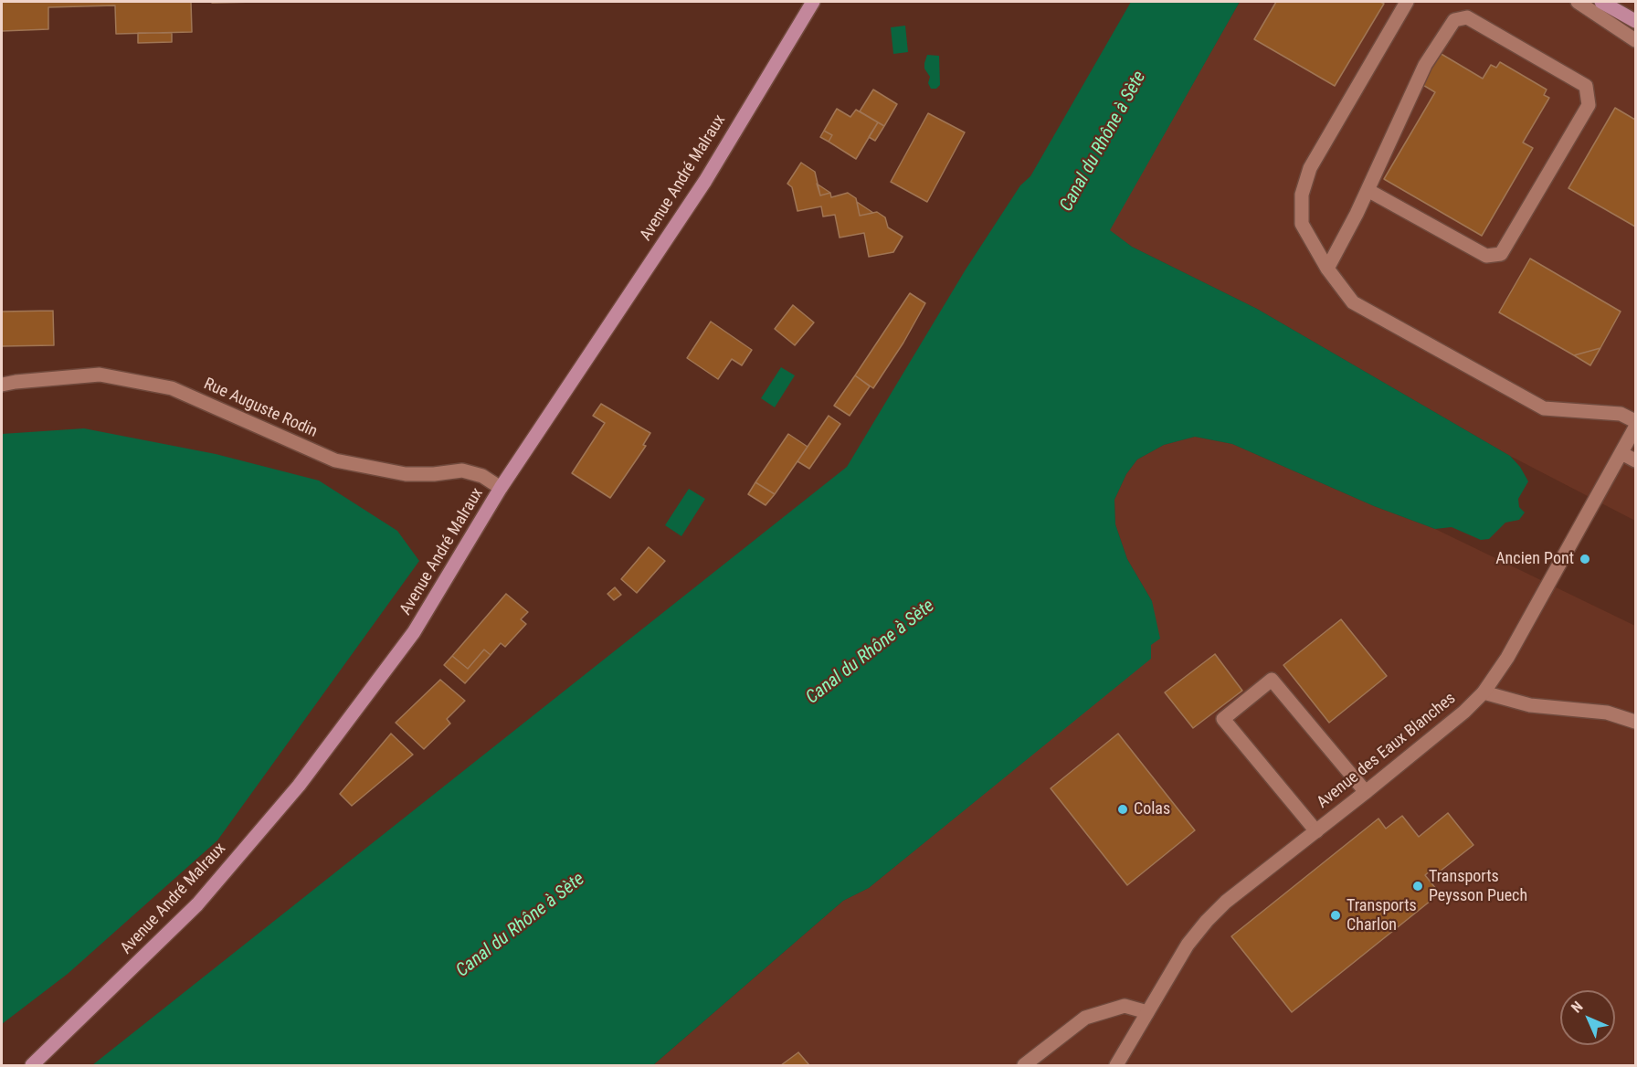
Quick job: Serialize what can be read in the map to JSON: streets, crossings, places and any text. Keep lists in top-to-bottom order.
{
  "streets": {
    "main road": ["Avenue André Malraux"],
    "street": ["Rue Auguste Rodin", "Avenue des Eaux Blanches"]
  },
  "crossings": [
    ["Avenue André Malraux", "Rue Auguste Rodin"]
  ],
  "water": ["Canal du Rhône à Sète"],
  "places": [
    "Ancien Pont",
    "Colas",
    "Transports Peysson Puech",
    "Transports Charlon"
  ],
  "north": "top left"
}
